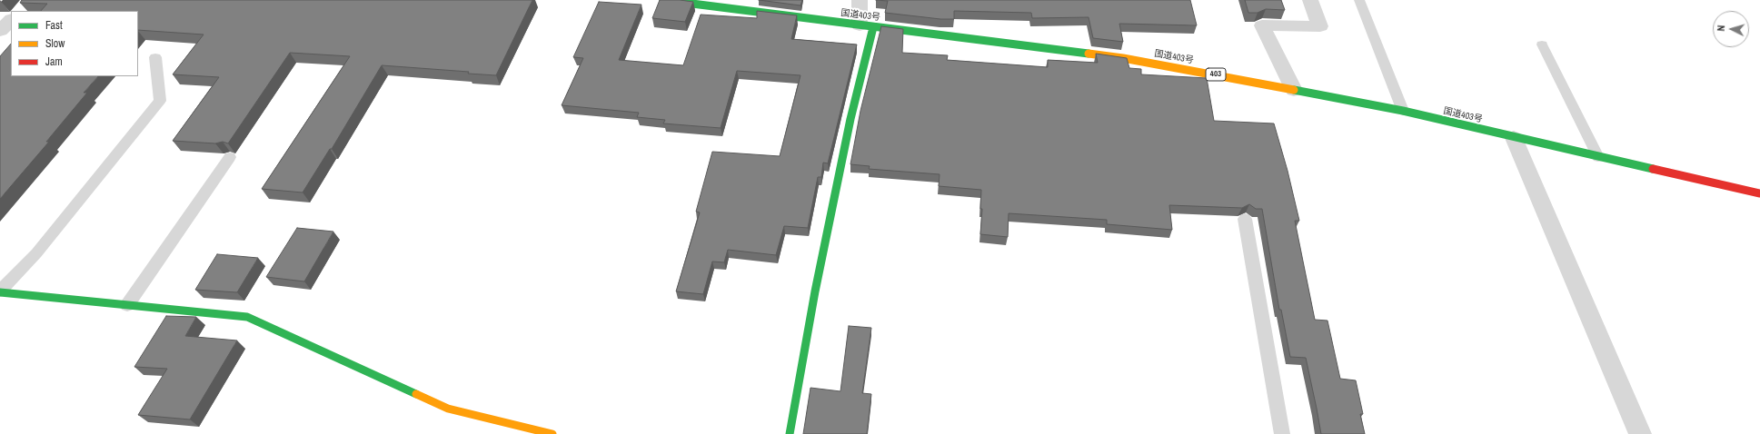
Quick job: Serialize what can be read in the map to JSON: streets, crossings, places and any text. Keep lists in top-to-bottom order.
{
  "streets": {
    "main road": ["国道403号", "403"]
  },
  "legend": ["Fast", "Slow", "Jam"],
  "north": "left"
}
